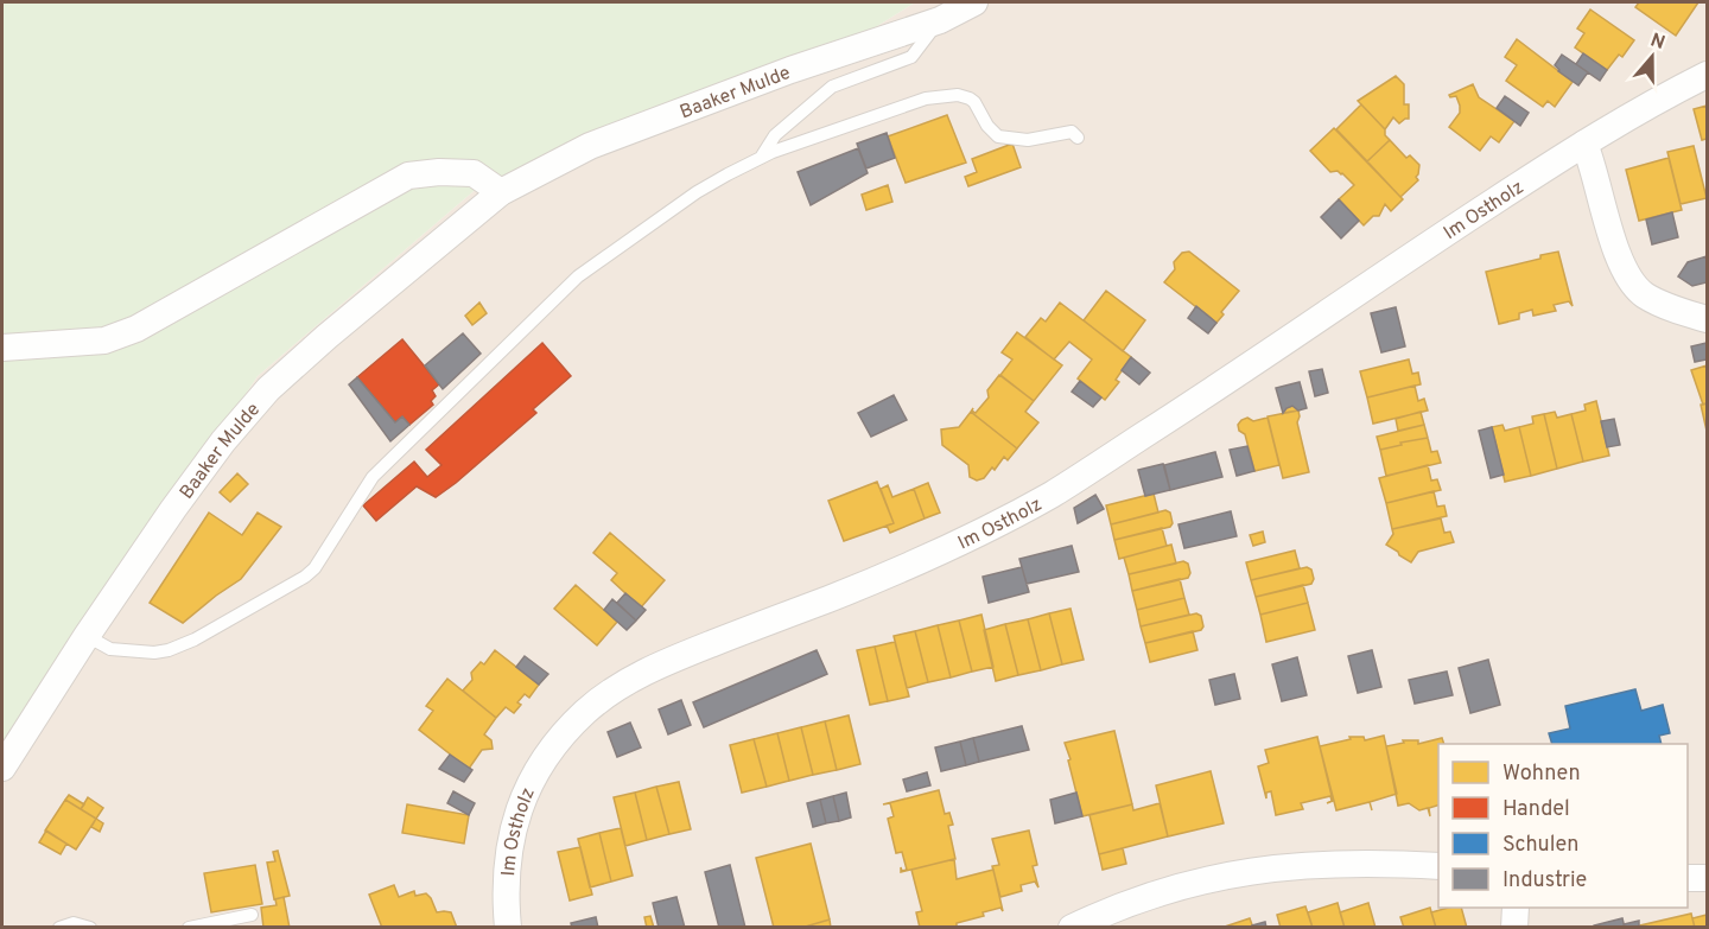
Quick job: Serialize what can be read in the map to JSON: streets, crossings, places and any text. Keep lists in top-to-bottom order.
{
  "streets": {
    "street": ["Baaker Mulde", "Im Ostholz"]
  },
  "legend": [
    "Wohnen",
    "Handel",
    "Schulen",
    "Industrie"
  ],
  "north": "top"
}
